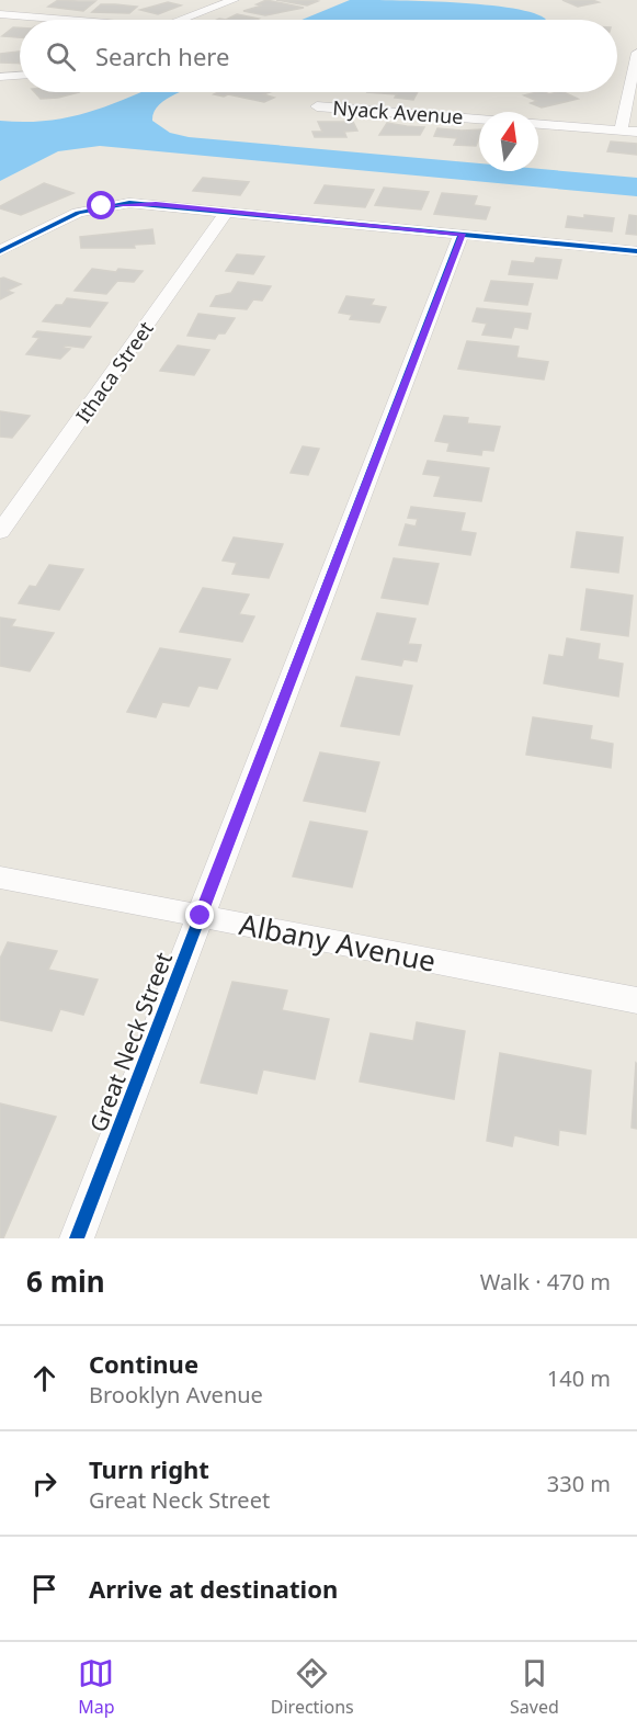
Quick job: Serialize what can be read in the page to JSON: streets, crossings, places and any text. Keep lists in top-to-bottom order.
{
  "streets": {
    "street": [
      "Nyack Avenue",
      "Ithaca Street",
      "Albany Avenue",
      "Great Neck Street"
    ]
  },
  "crossings": [
    ["Albany Avenue", "Great Neck Street"]
  ],
  "north": "top",
  "page": {
    "search": "Search here",
    "heading": ["6 min", "Walk · 470 m"],
    "list": [
      ["Continue", "Brooklyn Avenue", "140 m"],
      ["Turn right", "Great Neck Street", "330 m"],
      "Arrive at destination"
    ],
    "nav": ["Map", "Directions", "Saved"]
  }
}
